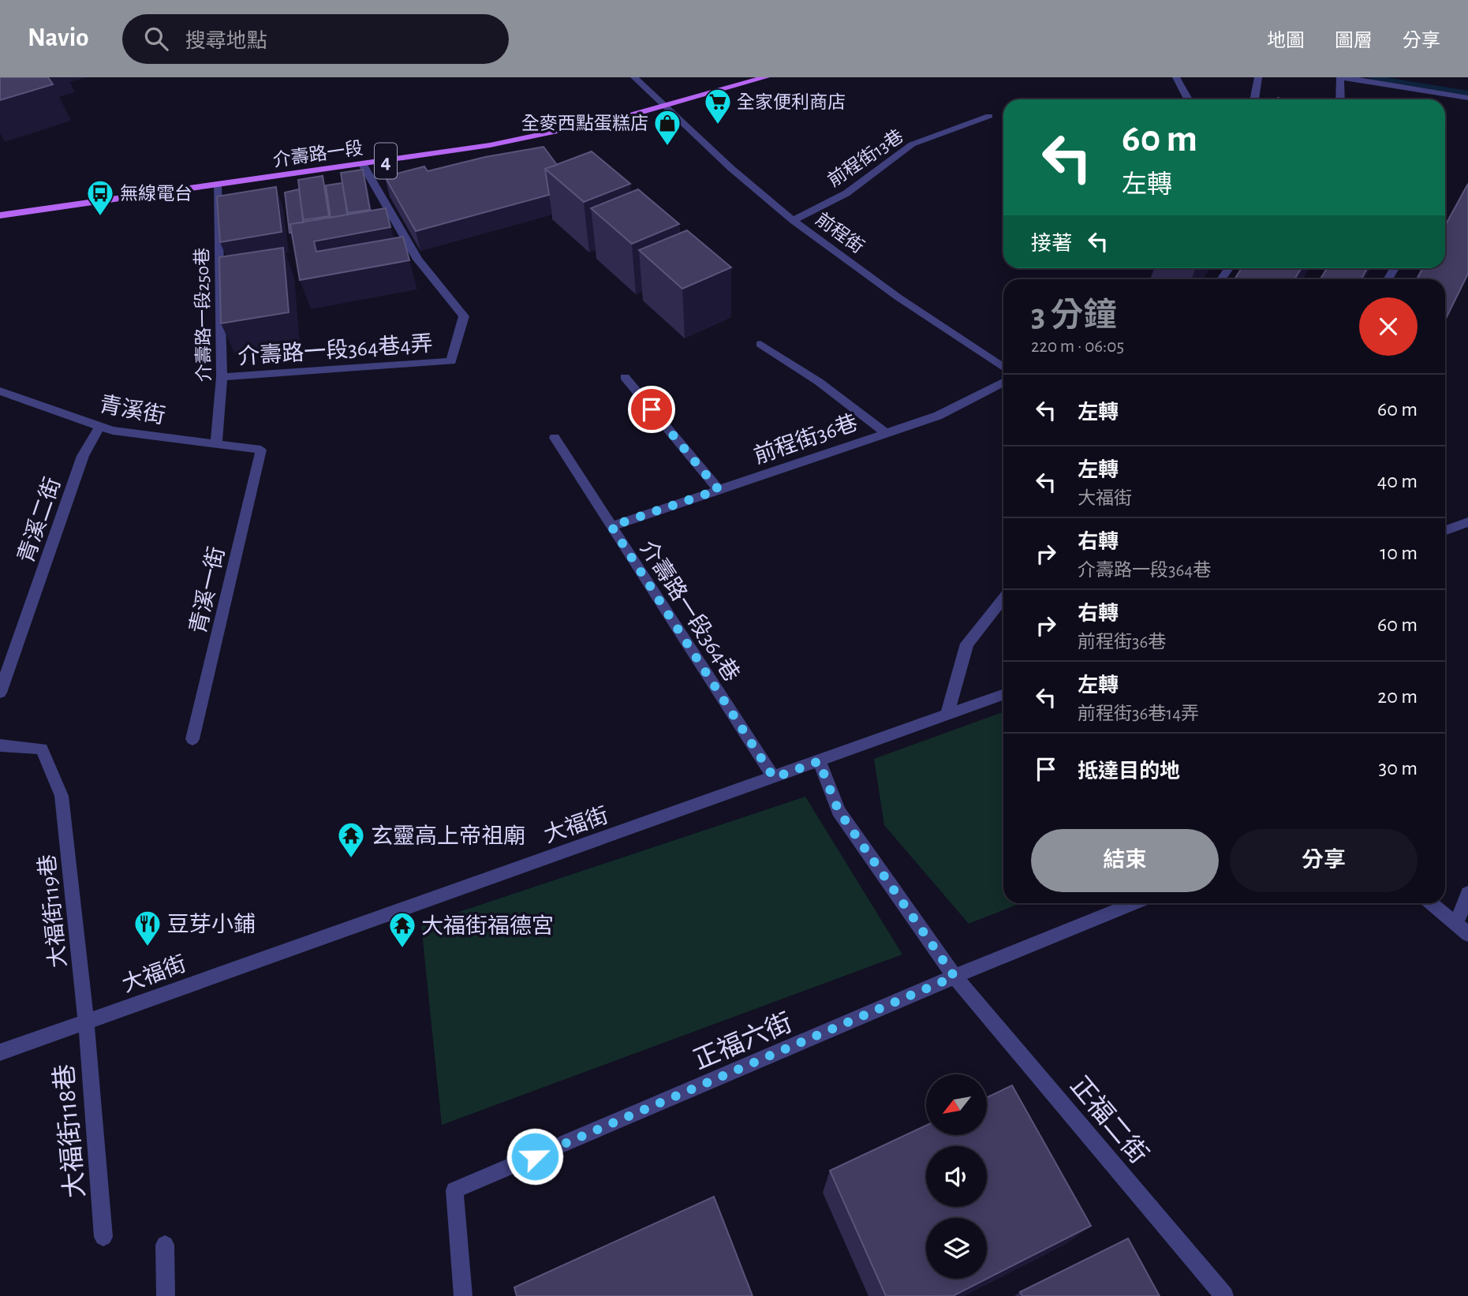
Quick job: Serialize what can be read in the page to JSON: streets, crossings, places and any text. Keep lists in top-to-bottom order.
{
  "streets": {
    "main road": ["介壽路一段", "4"],
    "street": [
      "前程街13巷",
      "前程街",
      "介壽路一段250巷",
      "介壽路一段364巷4弄",
      "青溪街",
      "前程街36巷",
      "青溪二街",
      "青溪一街",
      "介壽路一段364巷",
      "大福街",
      "大福街119巷",
      "正福六街",
      "正福二街",
      "大福街118巷"
    ]
  },
  "crossings": [
    ["介壽路一段", "前程街"],
    ["介壽路一段", "介壽路一段250巷"],
    ["介壽路一段", "介壽路一段364巷4弄"],
    ["前程街13巷", "前程街"],
    ["介壽路一段250巷", "介壽路一段364巷4弄"],
    ["介壽路一段250巷", "青溪街"],
    ["青溪街", "青溪二街"],
    ["青溪街", "青溪一街"],
    ["前程街36巷", "介壽路一段364巷"],
    ["介壽路一段364巷", "大福街"],
    ["大福街", "大福街119巷"],
    ["大福街", "正福二街"],
    ["大福街", "大福街118巷"],
    ["大福街119巷", "大福街118巷"],
    ["正福六街", "正福二街"]
  ],
  "places": {
    "supermarket": ["全家便利商店"],
    "shop": ["全麥西點蛋糕店"],
    "bus stop": ["無線電台"],
    "temple": ["玄靈高上帝祖廟", "大福街福德宮"],
    "restaurant": ["豆芽小鋪"]
  },
  "north": "bottom left",
  "page": {
    "header": "Navio",
    "search": "搜尋地點",
    "nav": ["地圖", "圖層", "分享"],
    "turn": ["60 m", "左轉"],
    "then": "接著",
    "heading": ["3 分鐘", "220 m · 06:05"],
    "list": [
      {
        "name": "左轉",
        "value": "60 m"
      },
      {
        "name": "左轉",
        "note": "大福街",
        "value": "40 m"
      },
      {
        "name": "右轉",
        "note": "介壽路一段364巷",
        "value": "10 m"
      },
      {
        "name": "右轉",
        "note": "前程街36巷",
        "value": "60 m"
      },
      {
        "name": "左轉",
        "note": "前程街36巷14弄",
        "value": "20 m"
      },
      {
        "name": "抵達目的地",
        "value": "30 m"
      }
    ],
    "buttons": ["結束", "分享"]
  }
}
